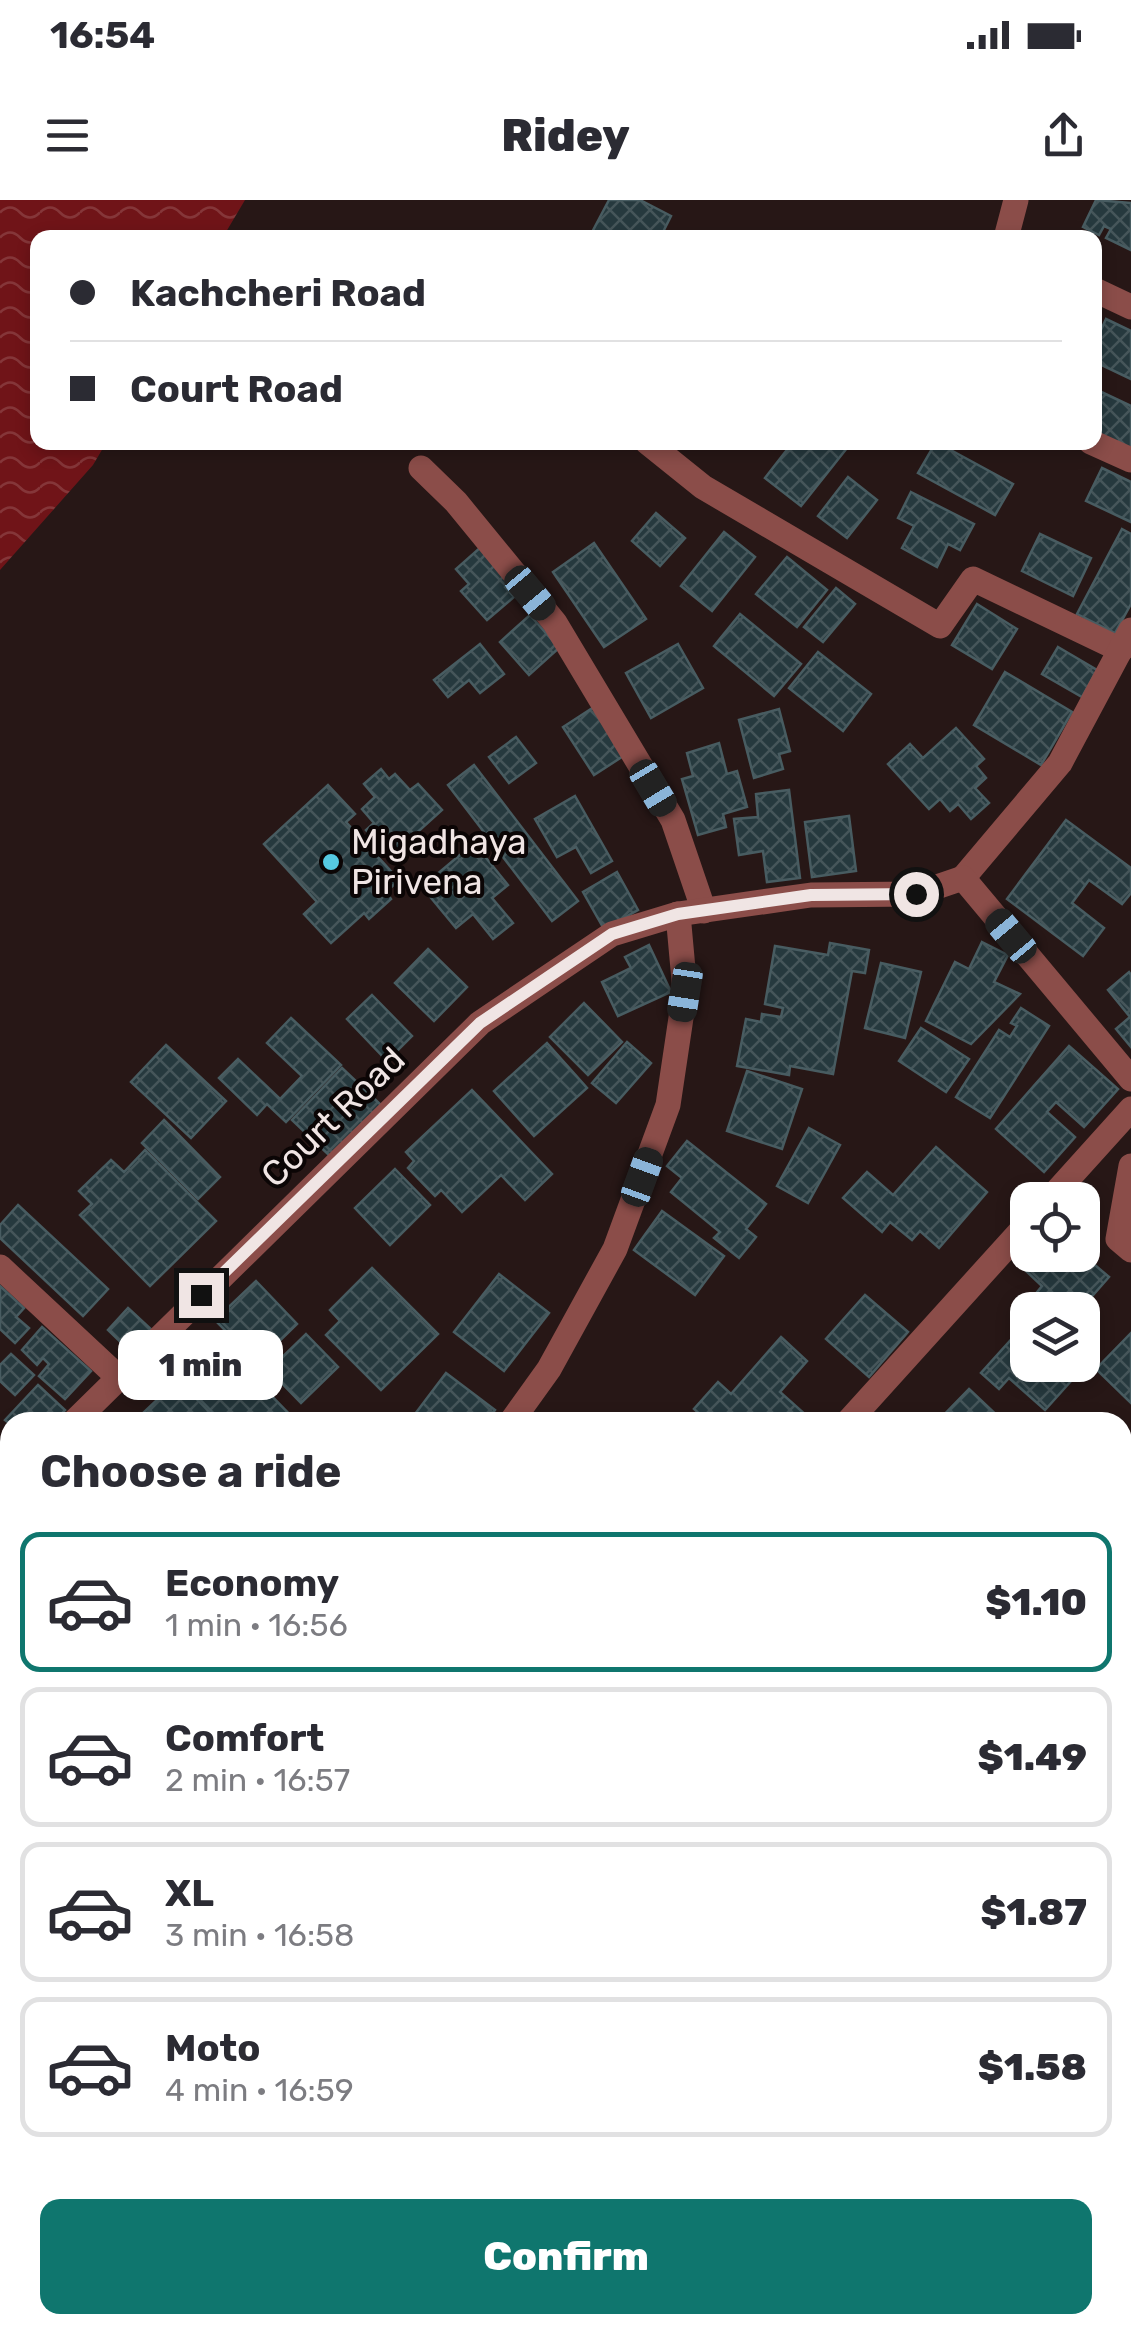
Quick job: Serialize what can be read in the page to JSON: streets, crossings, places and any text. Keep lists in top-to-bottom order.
{
  "streets": {
    "street": ["Court Road"]
  },
  "places": ["Migadhaya Pirivena"],
  "page": {
    "status": "16:54",
    "header": "Ridey",
    "banner": ["Kachcheri Road", "Court Road"],
    "bubble": "1 min",
    "heading": "Choose a ride",
    "list": [
      {
        "name": "Economy",
        "note": "1 min · 16:56",
        "value": "$1.10"
      },
      {
        "name": "Comfort",
        "note": "2 min · 16:57",
        "value": "$1.49"
      },
      {
        "name": "XL",
        "note": "3 min · 16:58",
        "value": "$1.87"
      },
      {
        "name": "Moto",
        "note": "4 min · 16:59",
        "value": "$1.58"
      }
    ],
    "buttons": "Confirm"
  }
}
